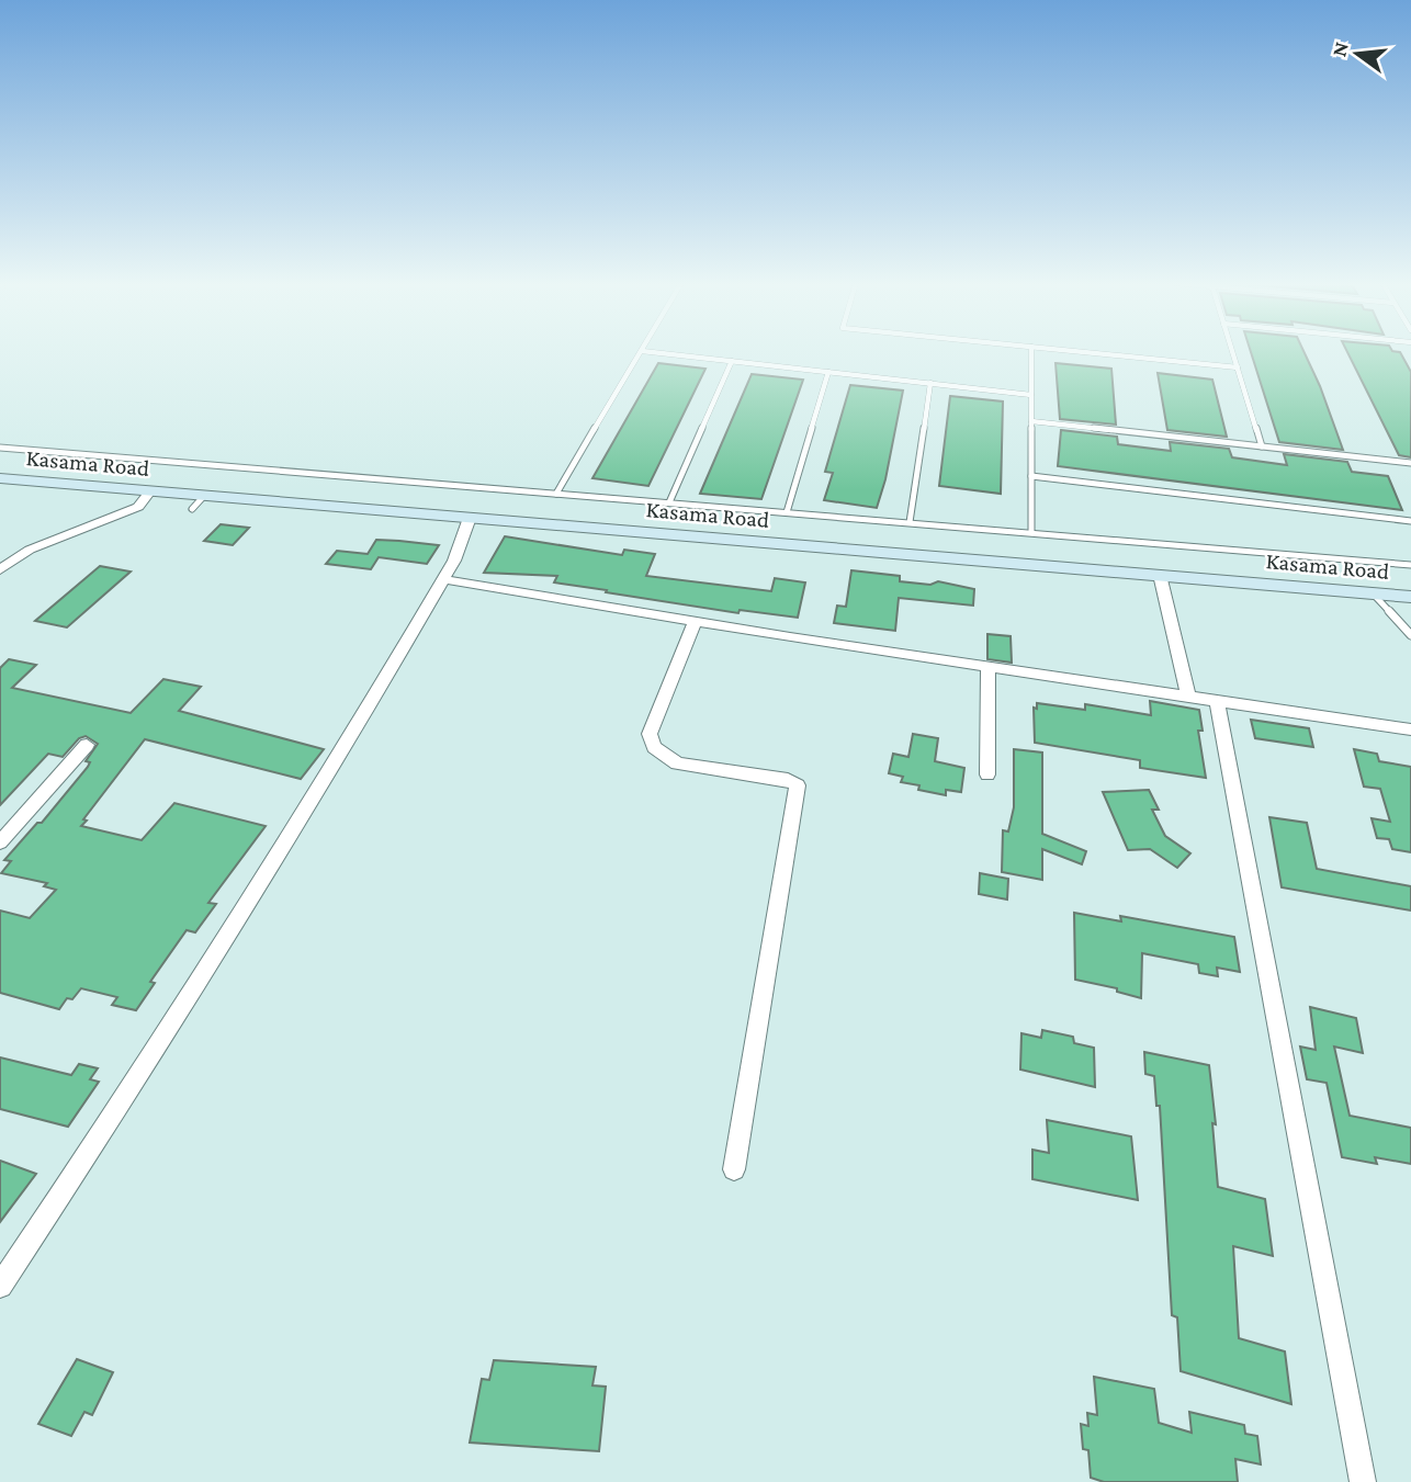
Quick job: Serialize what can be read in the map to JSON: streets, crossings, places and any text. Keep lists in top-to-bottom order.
{
  "streets": {
    "street": ["Kasama Road"]
  },
  "north": "left"
}
